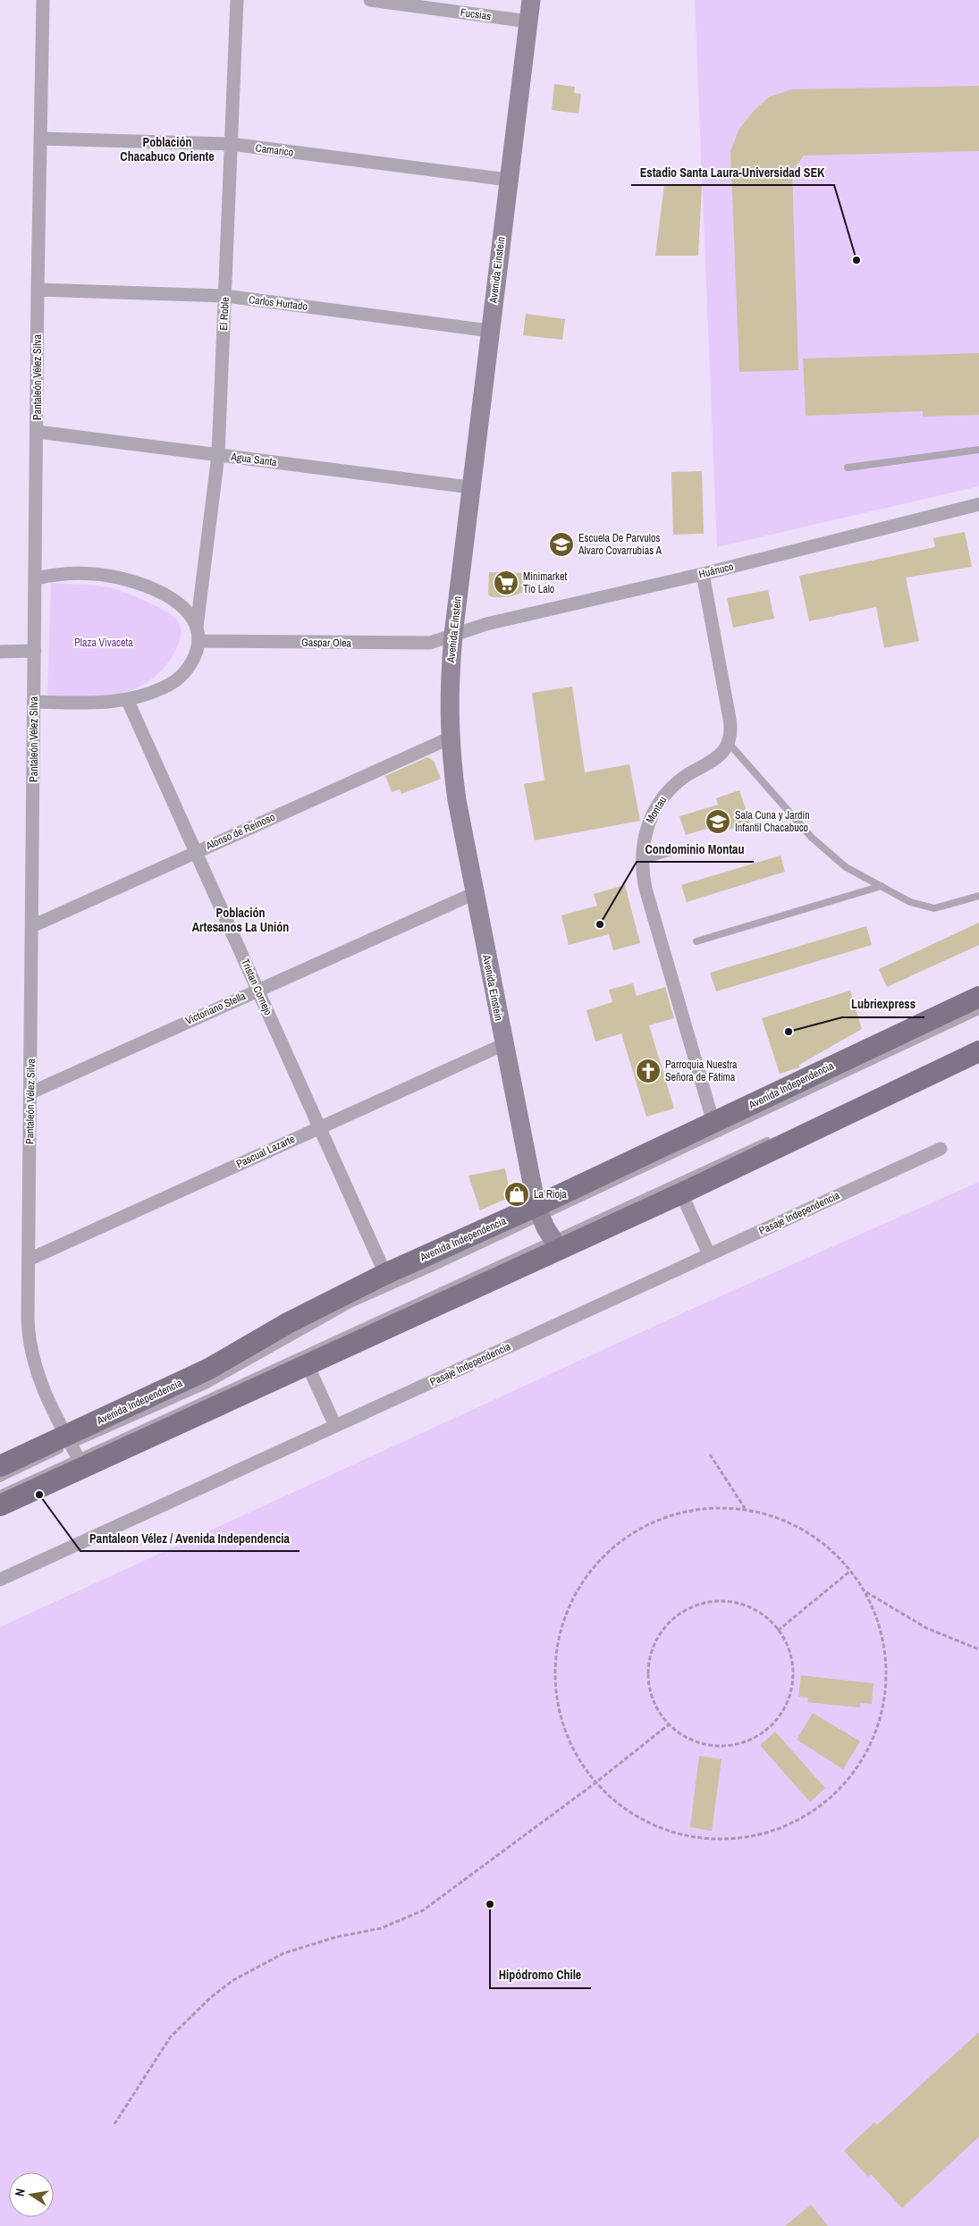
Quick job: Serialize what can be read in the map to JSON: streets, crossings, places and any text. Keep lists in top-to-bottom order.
{
  "streets": {
    "main road": ["Avenida Einstein", "Avenida Independencia"],
    "street": [
      "Fucsias",
      "Camarico",
      "Carlos Hurtado",
      "El Roble",
      "Pantaleón Vélez Silva",
      "Agua Santa",
      "Huánuco",
      "Gaspar Olea",
      "Montau",
      "Alonso de Reinoso",
      "Tristan Cornejo",
      "Victoriano Stella",
      "Pascual Lazarte",
      "Pasaje Independencia"
    ]
  },
  "crossings": [
    ["Fucsias", "Avenida Einstein"],
    ["Camarico", "Avenida Einstein"],
    ["Camarico", "El Roble"],
    ["Camarico", "Pantaleón Vélez Silva"],
    ["Avenida Einstein", "Carlos Hurtado"],
    ["Avenida Einstein", "Agua Santa"],
    ["Avenida Einstein", "Huánuco"],
    ["Avenida Einstein", "Gaspar Olea"],
    ["Avenida Einstein", "Alonso de Reinoso"],
    ["Avenida Einstein", "Victoriano Stella"],
    ["Avenida Einstein", "Avenida Independencia"],
    ["Avenida Einstein", "Pascual Lazarte"],
    ["Carlos Hurtado", "El Roble"],
    ["Carlos Hurtado", "Pantaleón Vélez Silva"],
    ["El Roble", "Agua Santa"],
    ["Pantaleón Vélez Silva", "Agua Santa"],
    ["Pantaleón Vélez Silva", "Alonso de Reinoso"],
    ["Pantaleón Vélez Silva", "Victoriano Stella"],
    ["Pantaleón Vélez Silva", "Avenida Independencia"],
    ["Pantaleón Vélez Silva", "Pascual Lazarte"],
    ["Huánuco", "Gaspar Olea"],
    ["Montau", "Avenida Independencia"],
    ["Alonso de Reinoso", "Tristan Cornejo"],
    ["Tristan Cornejo", "Victoriano Stella"],
    ["Tristan Cornejo", "Avenida Independencia"],
    ["Tristan Cornejo", "Pascual Lazarte"]
  ],
  "districts": ["Población Chacabuco Oriente", "Población Artesanos La Unión"],
  "parks": ["Plaza Vivaceta"],
  "places": {
    "other": [
      "Estadio Santa Laura-Universidad SEK",
      "Condominio Montau",
      "Lubriexpress",
      "Pantaleon Vélez / Avenida Independencia",
      "Hipódromo Chile"
    ],
    "school or university": ["Escuela De Parvulos Alvaro Covarrubias A", "Sala Cuna y Jardín Infantil Chacabuco"],
    "supermarket": ["Minimarket Tio Lalo"],
    "church": ["Parroquia Nuestra Señora de Fátima"],
    "shop": ["La Rioja"]
  },
  "north": "left"
}
